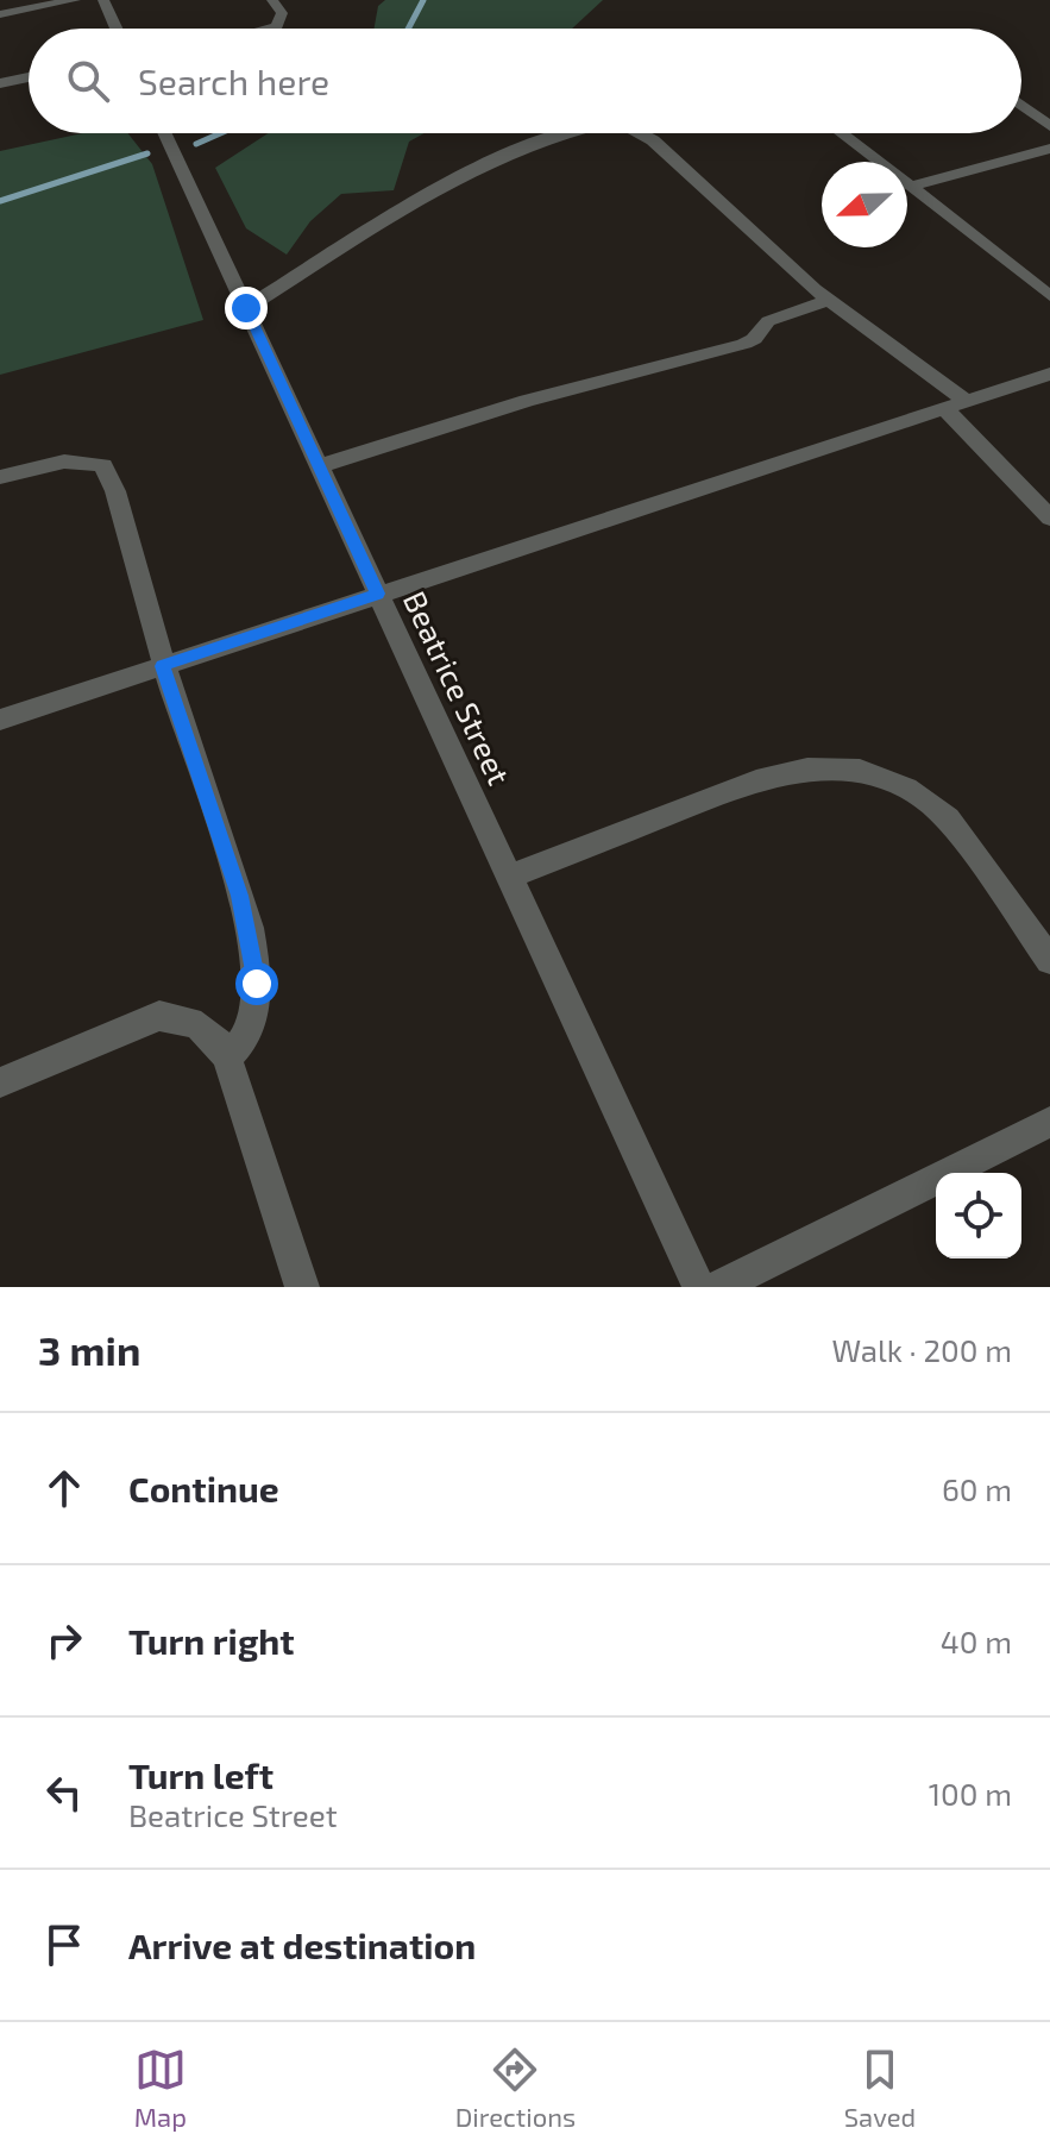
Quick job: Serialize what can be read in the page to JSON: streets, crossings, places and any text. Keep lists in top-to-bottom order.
{
  "streets": {
    "street": ["Beatrice Street"]
  },
  "north": "left",
  "page": {
    "search": "Search here",
    "heading": ["3 min", "Walk · 200 m"],
    "list": [
      ["Continue", "60 m"],
      ["Turn right", "40 m"],
      ["Turn left", "Beatrice Street", "100 m"],
      "Arrive at destination"
    ],
    "nav": ["Map", "Directions", "Saved"]
  }
}
